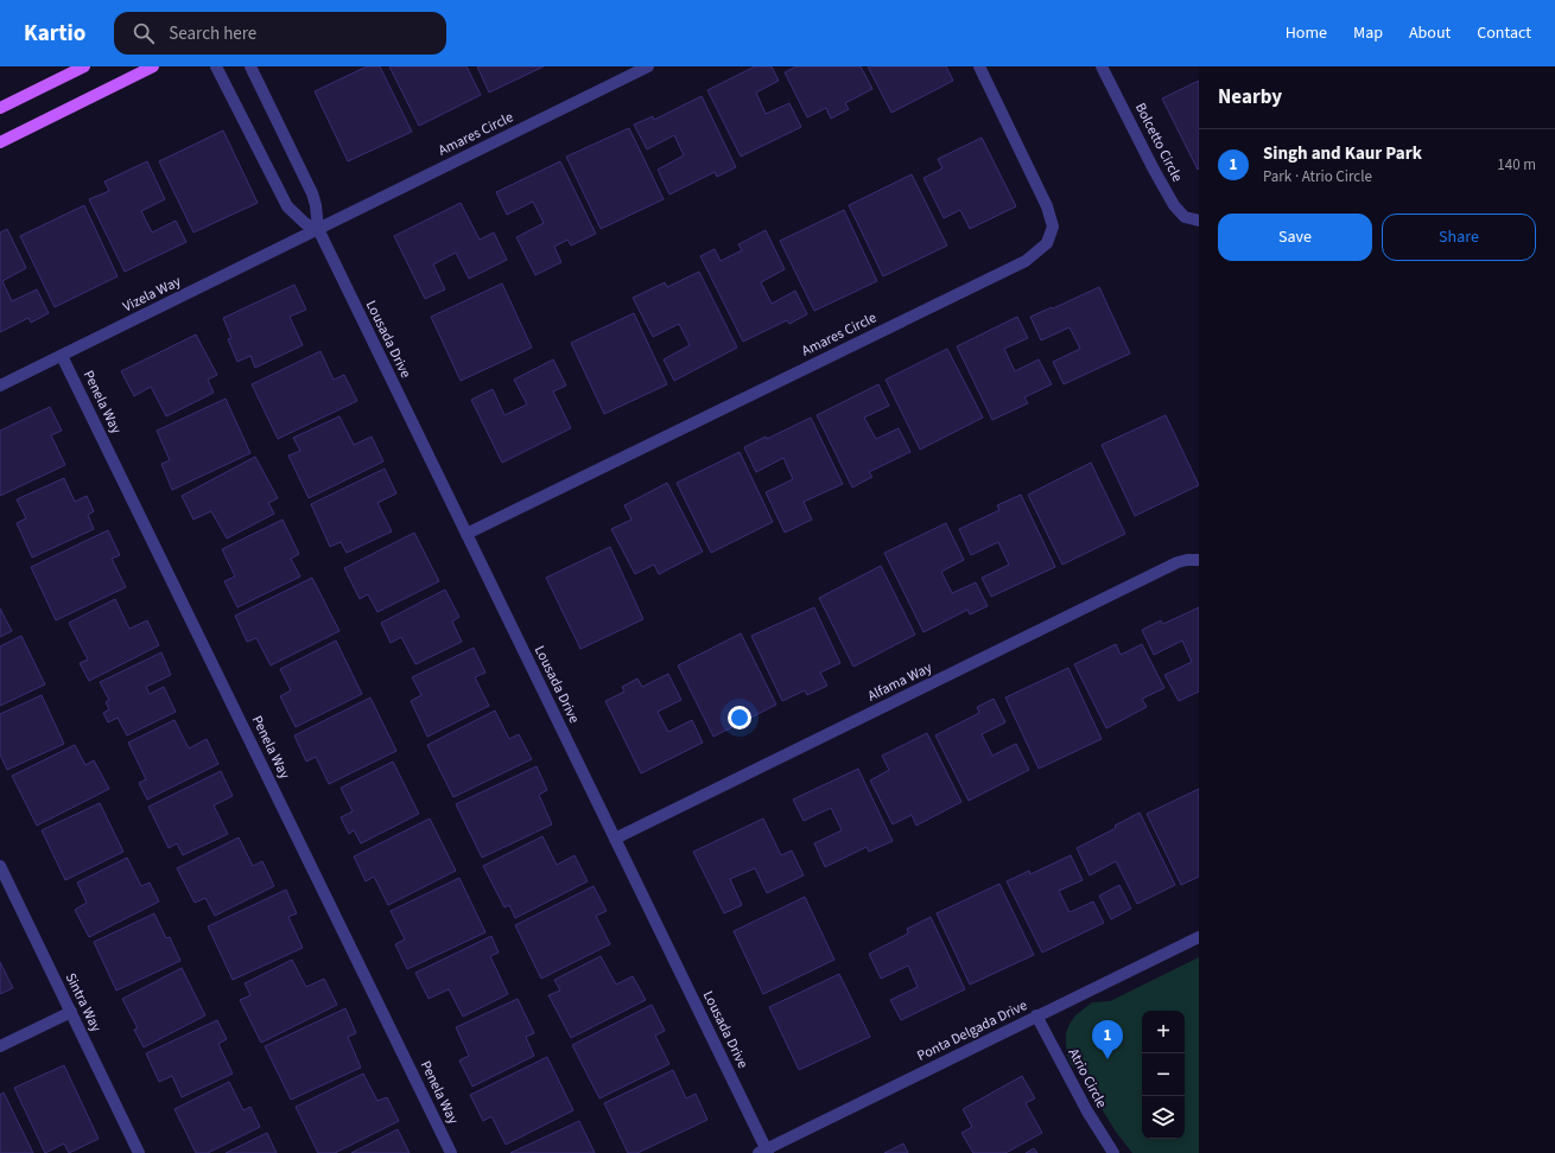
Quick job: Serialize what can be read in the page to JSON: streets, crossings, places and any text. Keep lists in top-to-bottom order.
{
  "streets": {
    "street": [
      "Amares Circle",
      "Bolcetto Circle",
      "Vizela Way",
      "Lousada Drive",
      "Penela Way",
      "Alfama Way",
      "Sintra Way",
      "Ponta Delgada Drive",
      "Atrio Circle"
    ]
  },
  "crossings": [
    ["Amares Circle", "Vizela Way"],
    ["Amares Circle", "Lousada Drive"],
    ["Vizela Way", "Lousada Drive"],
    ["Vizela Way", "Penela Way"],
    ["Lousada Drive", "Alfama Way"],
    ["Lousada Drive", "Ponta Delgada Drive"],
    ["Ponta Delgada Drive", "Atrio Circle"]
  ],
  "page": {
    "header": "Kartio",
    "search": "Search here",
    "nav": [
      "Home",
      "Map",
      "About",
      "Contact"
    ],
    "heading": "Nearby",
    "list": [
      {
        "mark": "1",
        "name": "Singh and Kaur Park",
        "note": "Park · Atrio Circle",
        "value": "140 m"
      }
    ],
    "buttons": ["Save", "Share"],
    "map_buttons": ["+", "−"],
    "pins": "1"
  }
}
